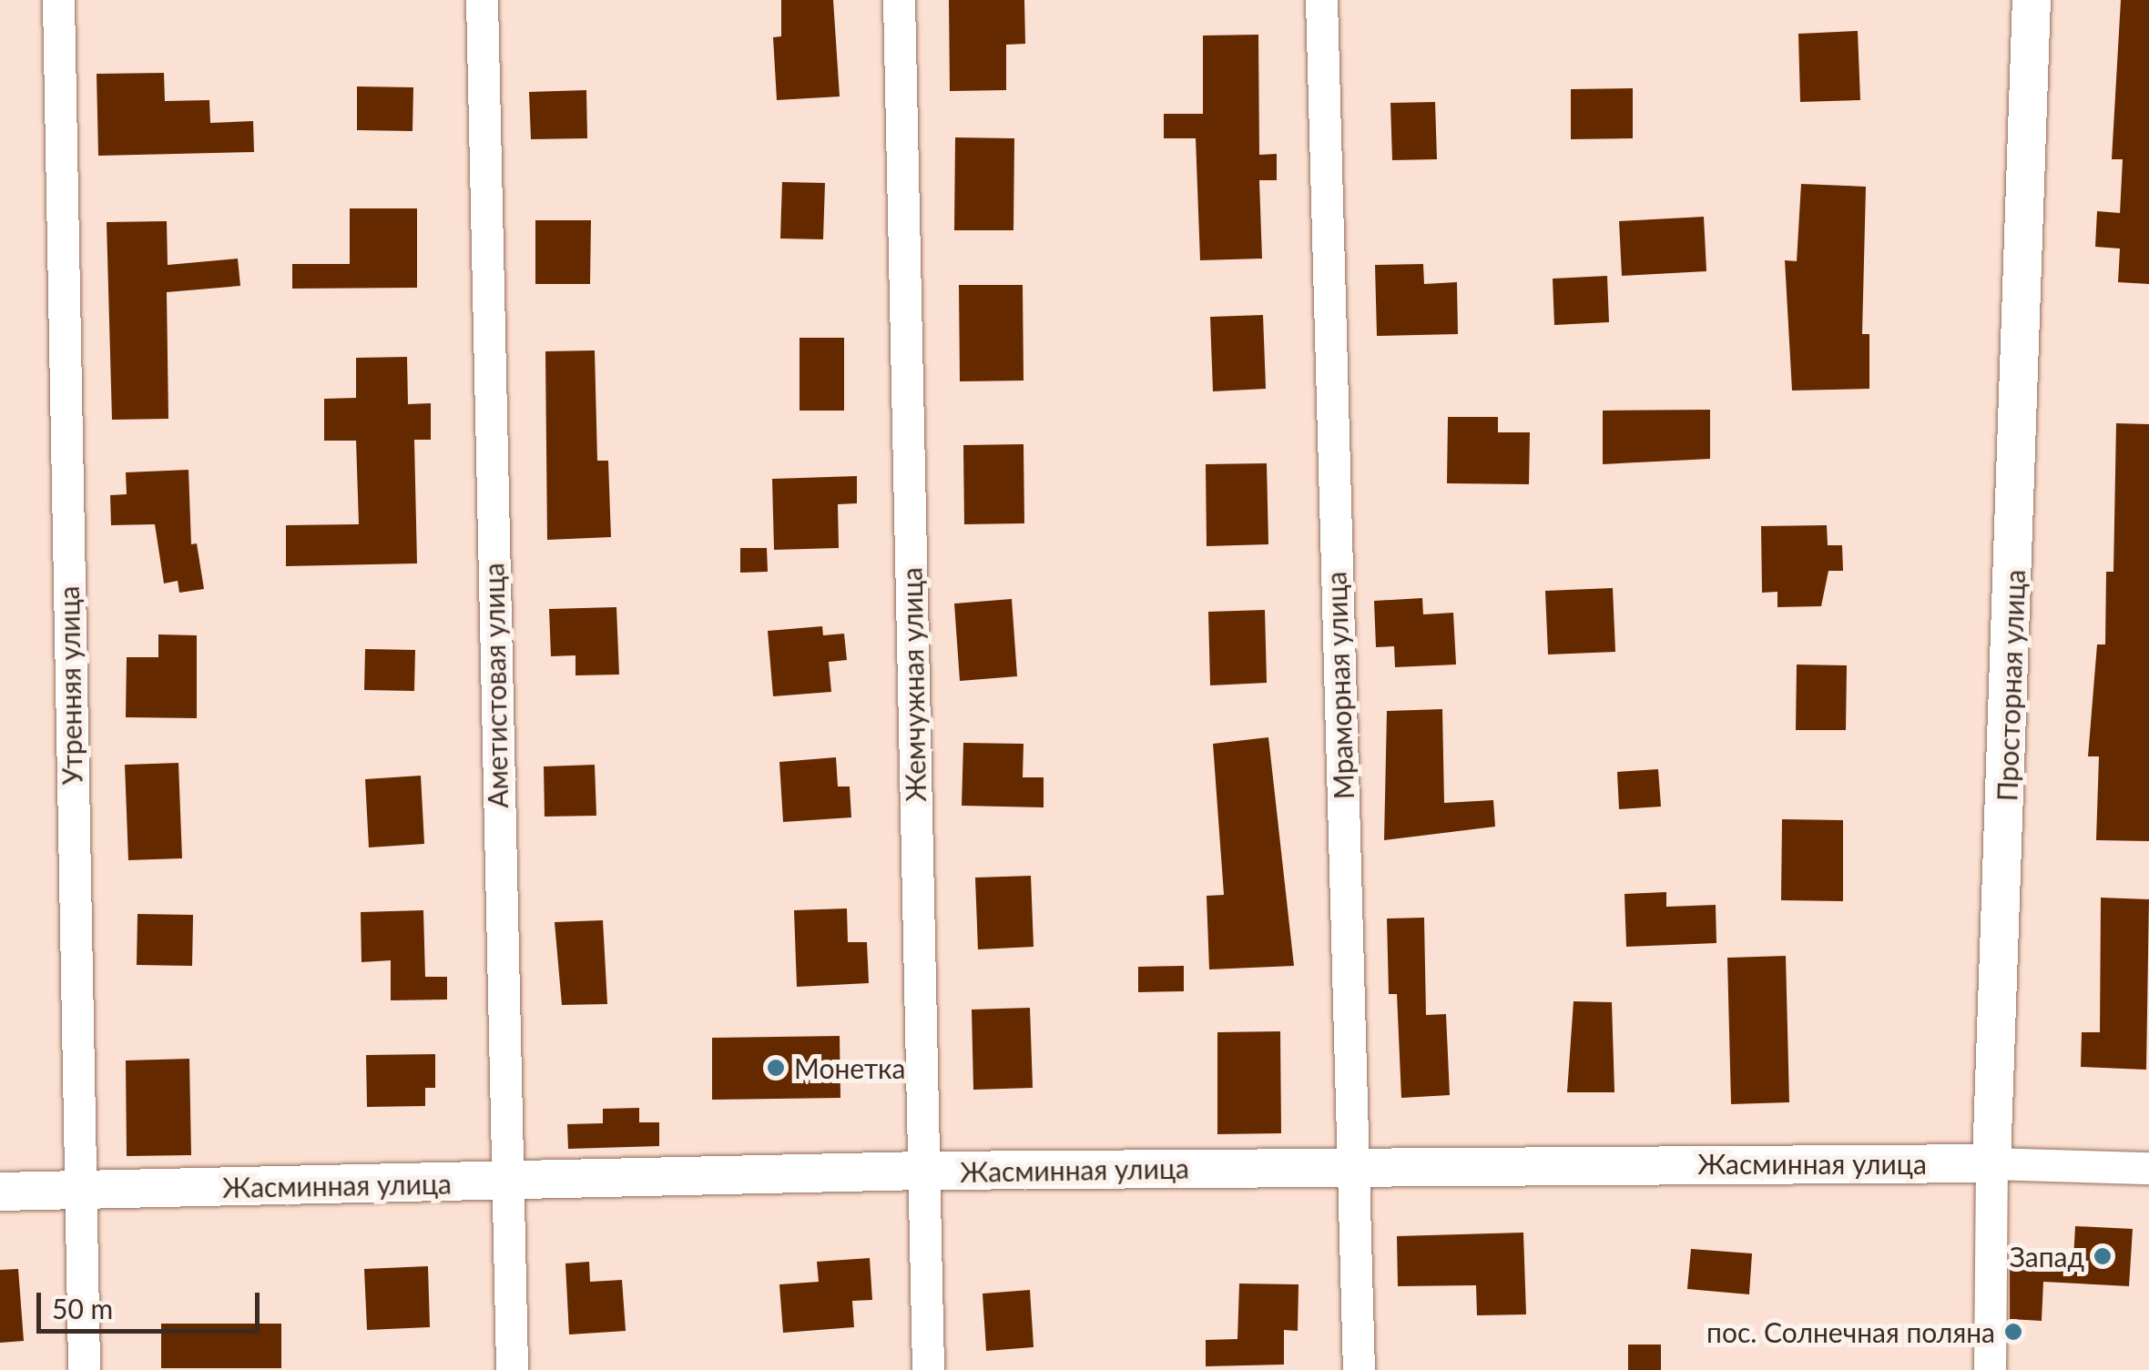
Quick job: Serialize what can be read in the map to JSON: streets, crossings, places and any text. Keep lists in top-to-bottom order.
{
  "streets": {
    "street": [
      "Жемчужная улица",
      "Утренняя улица",
      "Аметистовая улица",
      "Мраморная улица",
      "Просторная улица",
      "Жасминная улица"
    ]
  },
  "crossings": [
    ["Жемчужная улица", "Жасминная улица"],
    ["Утренняя улица", "Жасминная улица"],
    ["Аметистовая улица", "Жасминная улица"],
    ["Мраморная улица", "Жасминная улица"],
    ["Просторная улица", "Жасминная улица"]
  ],
  "places": ["Монетка", "Запад", "пос. Солнечная поляна"],
  "scale_bar": "50 m"
}
